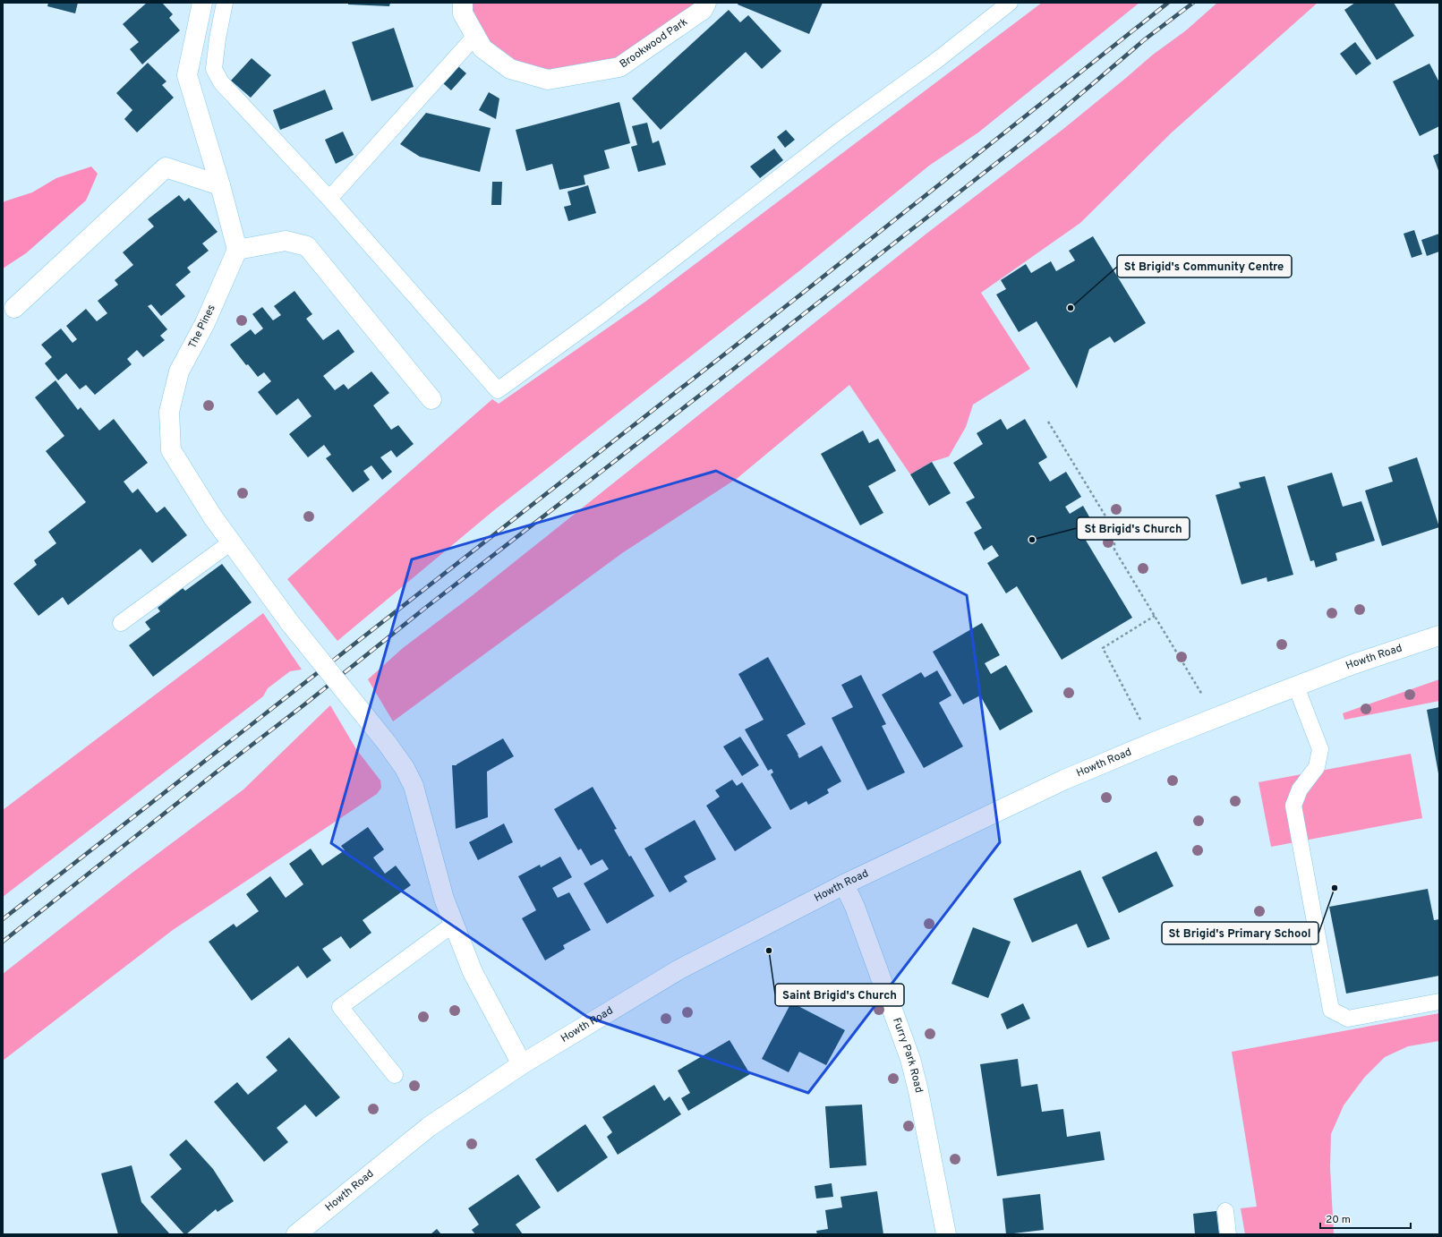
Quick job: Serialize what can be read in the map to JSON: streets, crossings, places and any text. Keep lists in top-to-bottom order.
{
  "streets": {
    "street": [
      "Brookwood Park",
      "The Pines",
      "Howth Road",
      "Furry Park Road"
    ]
  },
  "crossings": [
    ["The Pines", "Howth Road"],
    ["Howth Road", "Furry Park Road"]
  ],
  "places": [
    "St Brigid's Community Centre",
    "St Brigid's Church",
    "St Brigid's Primary School",
    "Saint Brigid's Church"
  ],
  "scale_bar": "20 m"
}
